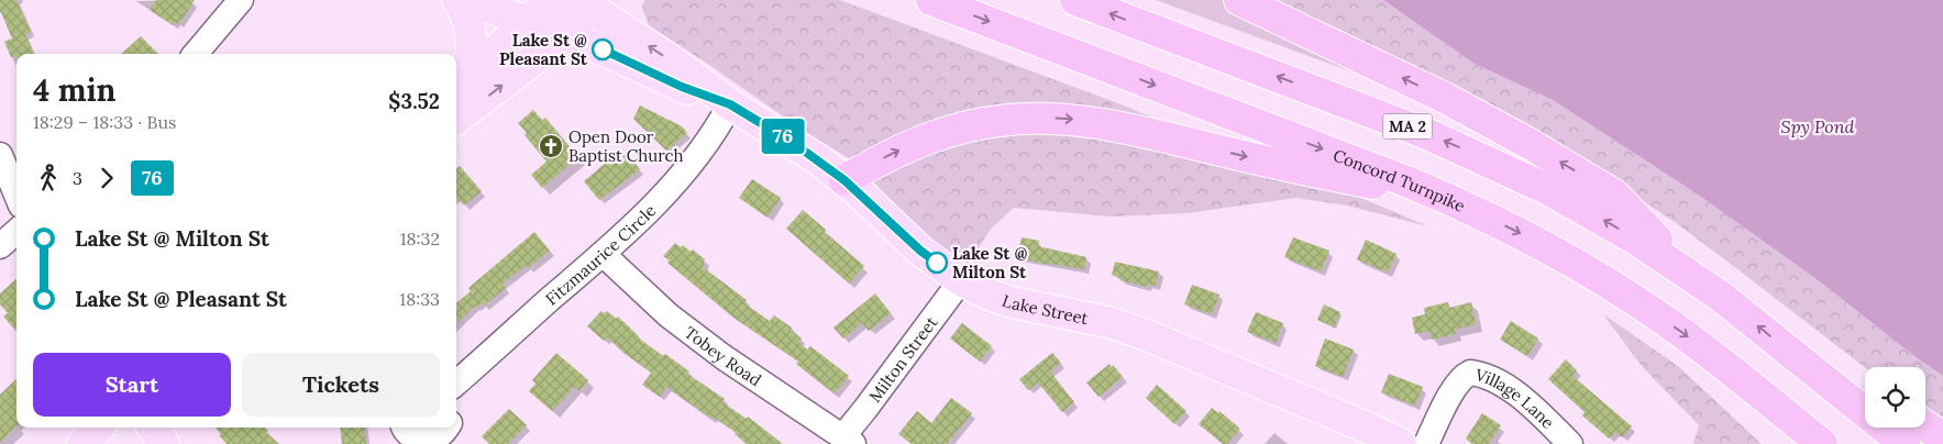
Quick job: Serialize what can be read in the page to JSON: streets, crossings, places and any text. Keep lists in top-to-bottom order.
{
  "streets": {
    "highway": ["MA 2", "Concord Turnpike"],
    "main road": ["Lake Street"],
    "street": [
      "Fitzmaurice Circle",
      "Tobey Road",
      "Milton Street",
      "Village Lane"
    ]
  },
  "crossings": [
    ["Fitzmaurice Circle", "Lake Street"],
    ["Fitzmaurice Circle", "Tobey Road"],
    ["Lake Street", "Milton Street"],
    ["Tobey Road", "Milton Street"]
  ],
  "water": ["Spy Pond"],
  "places": {
    "other": ["Lake St @ Pleasant St", "Lake St @ Milton St"],
    "church": ["Open Door Baptist Church"]
  },
  "lines": ["bus line 76"],
  "page": {
    "on_map": "76",
    "heading": ["4 min", "18:29 – 18:33 · Bus", "$3.52"],
    "legs": ["3", "76"],
    "list": [
      {
        "name": "Lake St @ Milton St",
        "value": "18:32"
      },
      {
        "name": "Lake St @ Pleasant St",
        "value": "18:33"
      }
    ],
    "buttons": ["Start", "Tickets"]
  }
}
